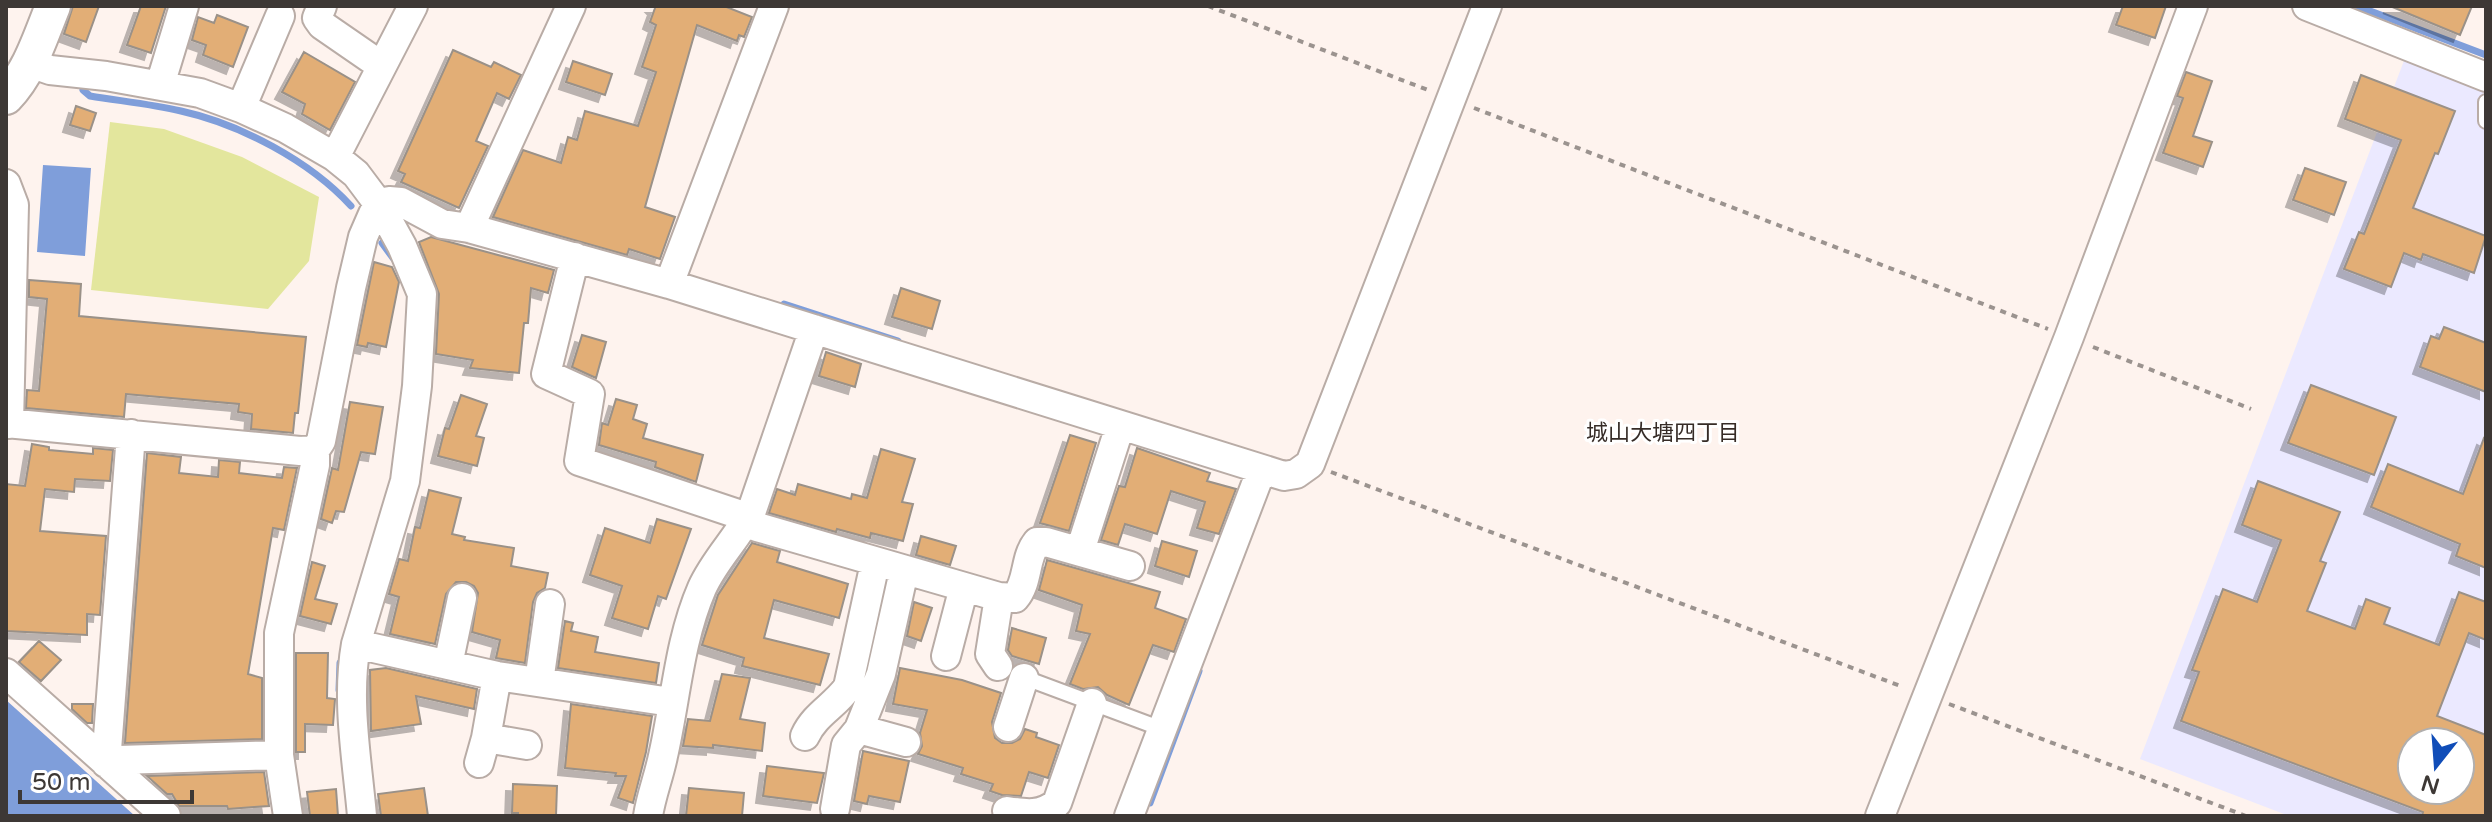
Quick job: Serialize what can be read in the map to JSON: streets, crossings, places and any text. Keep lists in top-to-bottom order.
{
  "districts": ["城山大塘四丁目"],
  "scale_bar": "50 m",
  "north": "bottom"
}
